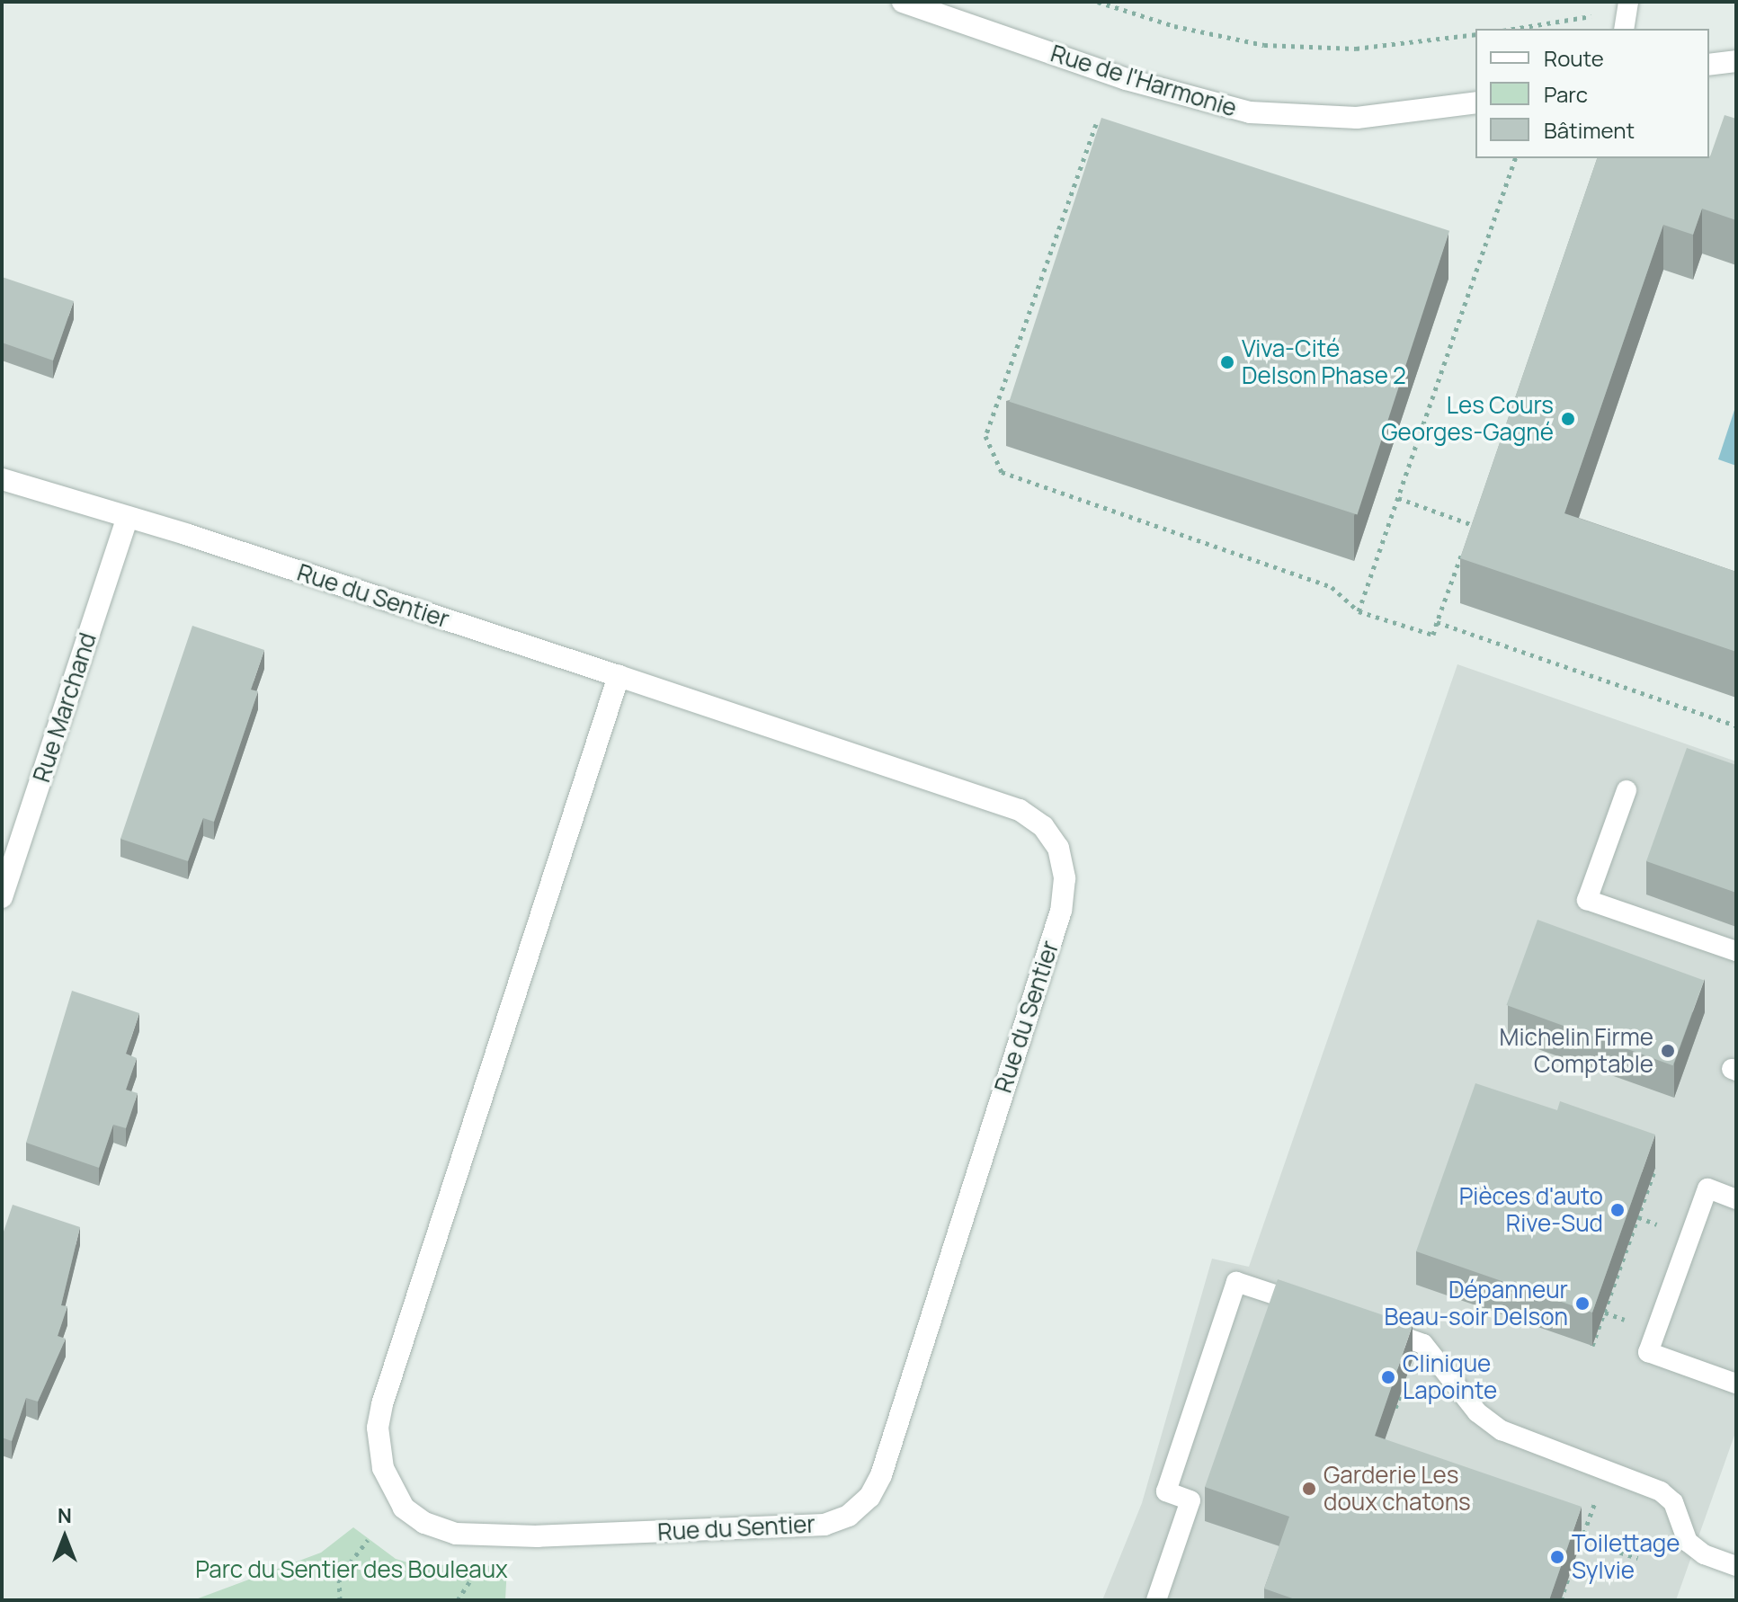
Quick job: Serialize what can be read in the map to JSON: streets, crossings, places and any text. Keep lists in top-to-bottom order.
{
  "streets": {
    "street": ["Rue de l'Harmonie", "Rue du Sentier", "Rue Marchand"]
  },
  "crossings": [
    ["Rue du Sentier", "Rue Marchand"]
  ],
  "parks": ["Parc du Sentier des Bouleaux"],
  "places": [
    "Viva-Cité Delson Phase 2",
    "Les Cours Georges-Gagné",
    "Michelin Firme Comptable",
    "Pièces d'auto Rive-Sud",
    "Dépanneur Beau-soir Delson",
    "Clinique Lapointe",
    "Garderie Les doux chatons",
    "Toilettage Sylvie"
  ],
  "legend": ["Route", "Parc", "Bâtiment"],
  "north": "top"
}
